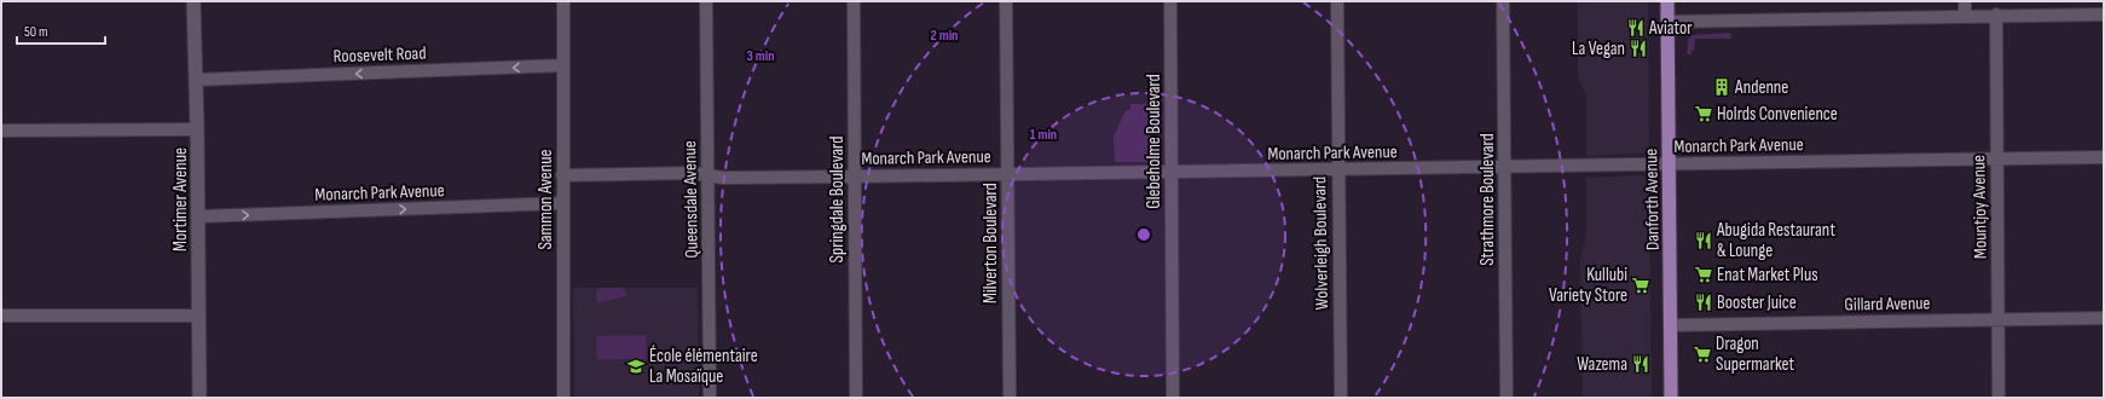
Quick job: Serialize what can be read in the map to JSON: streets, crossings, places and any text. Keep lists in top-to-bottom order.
{
  "streets": {
    "main road": ["Danforth Avenue"],
    "street": [
      "Roosevelt Road",
      "Glebeholme Boulevard",
      "Monarch Park Avenue",
      "Mortimer Avenue",
      "Sammon Avenue",
      "Queensdale Avenue",
      "Springdale Boulevard",
      "Strathmore Boulevard",
      "Mountjoy Avenue",
      "Milverton Boulevard",
      "Wolverleigh Boulevard",
      "Gillard Avenue"
    ]
  },
  "crossings": [
    ["Roosevelt Road", "Mortimer Avenue"],
    ["Roosevelt Road", "Sammon Avenue"],
    ["Glebeholme Boulevard", "Monarch Park Avenue"],
    ["Monarch Park Avenue", "Mortimer Avenue"],
    ["Monarch Park Avenue", "Sammon Avenue"],
    ["Monarch Park Avenue", "Queensdale Avenue"],
    ["Monarch Park Avenue", "Springdale Boulevard"],
    ["Monarch Park Avenue", "Strathmore Boulevard"],
    ["Monarch Park Avenue", "Danforth Avenue"],
    ["Monarch Park Avenue", "Mountjoy Avenue"],
    ["Monarch Park Avenue", "Milverton Boulevard"],
    ["Monarch Park Avenue", "Wolverleigh Boulevard"],
    ["Danforth Avenue", "Gillard Avenue"],
    ["Mountjoy Avenue", "Gillard Avenue"]
  ],
  "one_way": ["Roosevelt Road"],
  "places": {
    "restaurant": [
      "Aviator",
      "La Vegan",
      "Abugida Restaurant & Lounge",
      "Booster Juice",
      "Wazema"
    ],
    "building": ["Andenne"],
    "supermarket": [
      "Holrds Convenience",
      "Enat Market Plus",
      "Kullubi Variety Store",
      "Dragon Supermarket"
    ],
    "school or university": ["École élémentaire La Mosaïque"]
  },
  "scale_bar": "50 m",
  "rings": ["2 min", "3 min", "1 min"]
}
